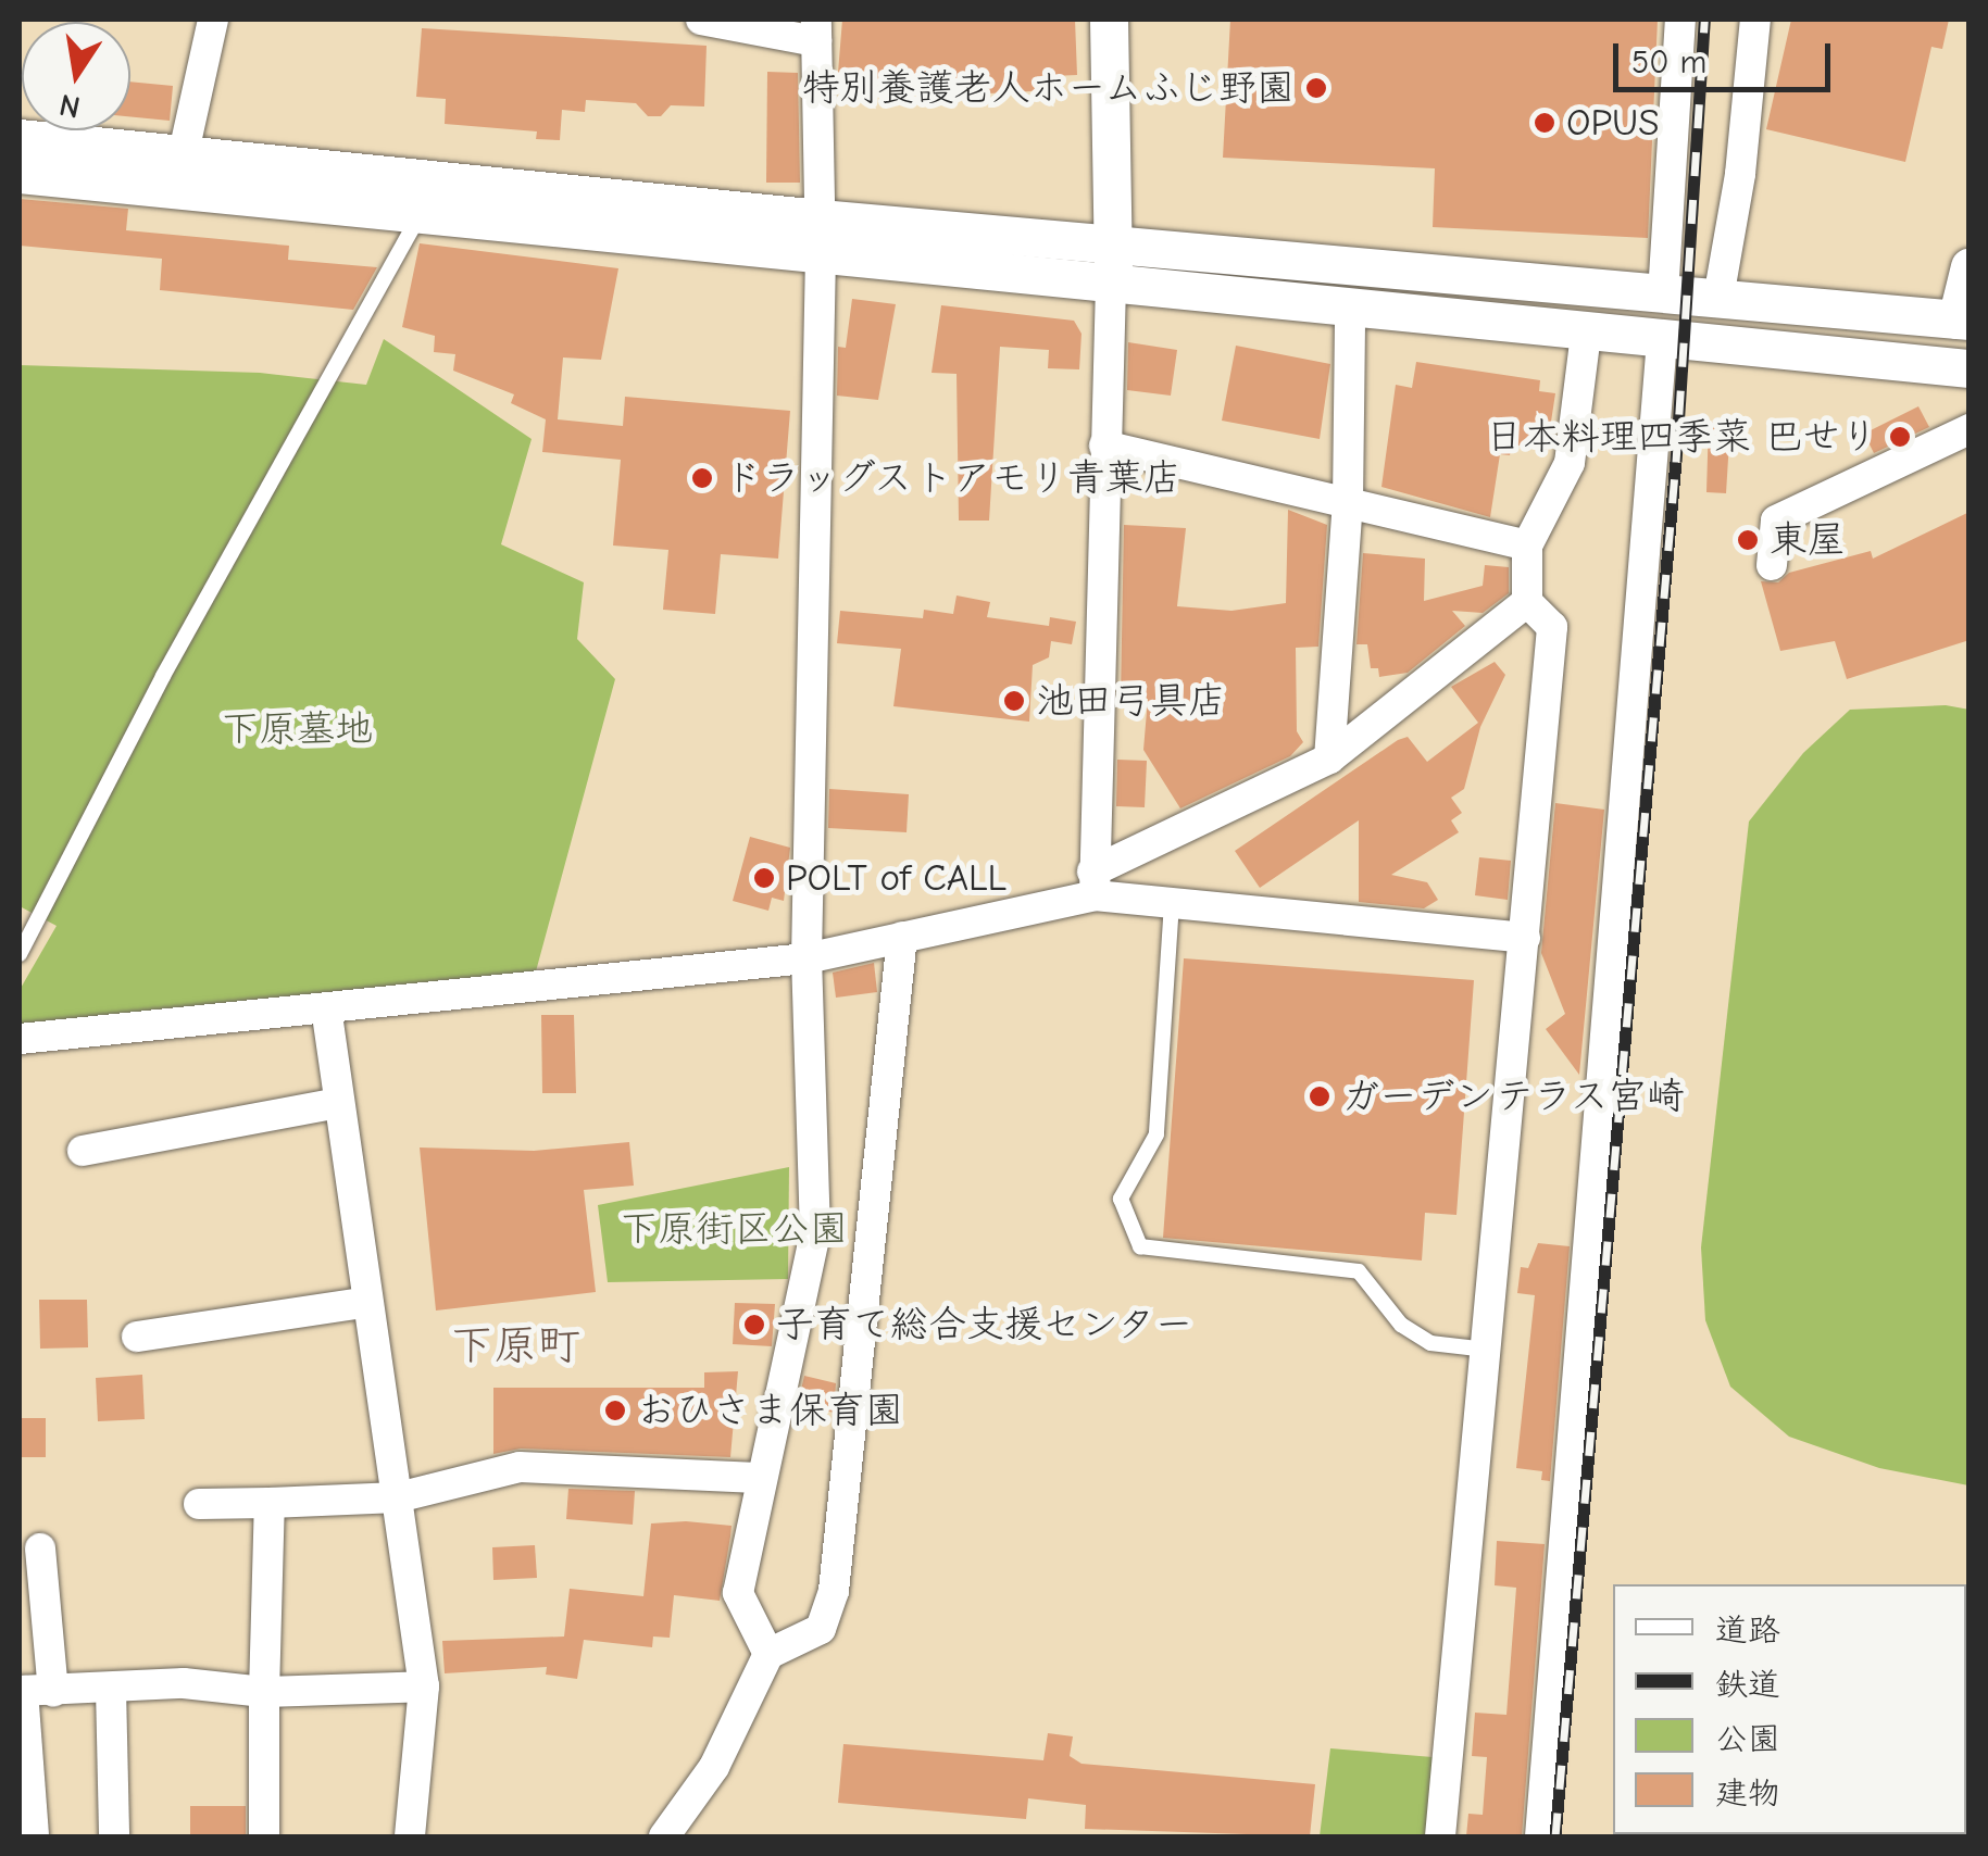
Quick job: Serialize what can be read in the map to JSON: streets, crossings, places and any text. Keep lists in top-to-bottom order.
{
  "districts": ["下原町"],
  "parks": ["下原墓地", "下原街区公園"],
  "places": [
    "特別養護老人ホームふじ野園",
    "OPUS",
    "日本料理四季菜 巴せり",
    "ドラッグストアモリ青葉店",
    "東屋",
    "池田弓具店",
    "POLT of CALL",
    "ガーデンテラス宮崎",
    "子育て総合支援センター",
    "おひさま保育園"
  ],
  "legend": [
    "道路",
    "鉄道",
    "公園",
    "建物"
  ],
  "scale_bar": "50 m",
  "north": "bottom"
}
